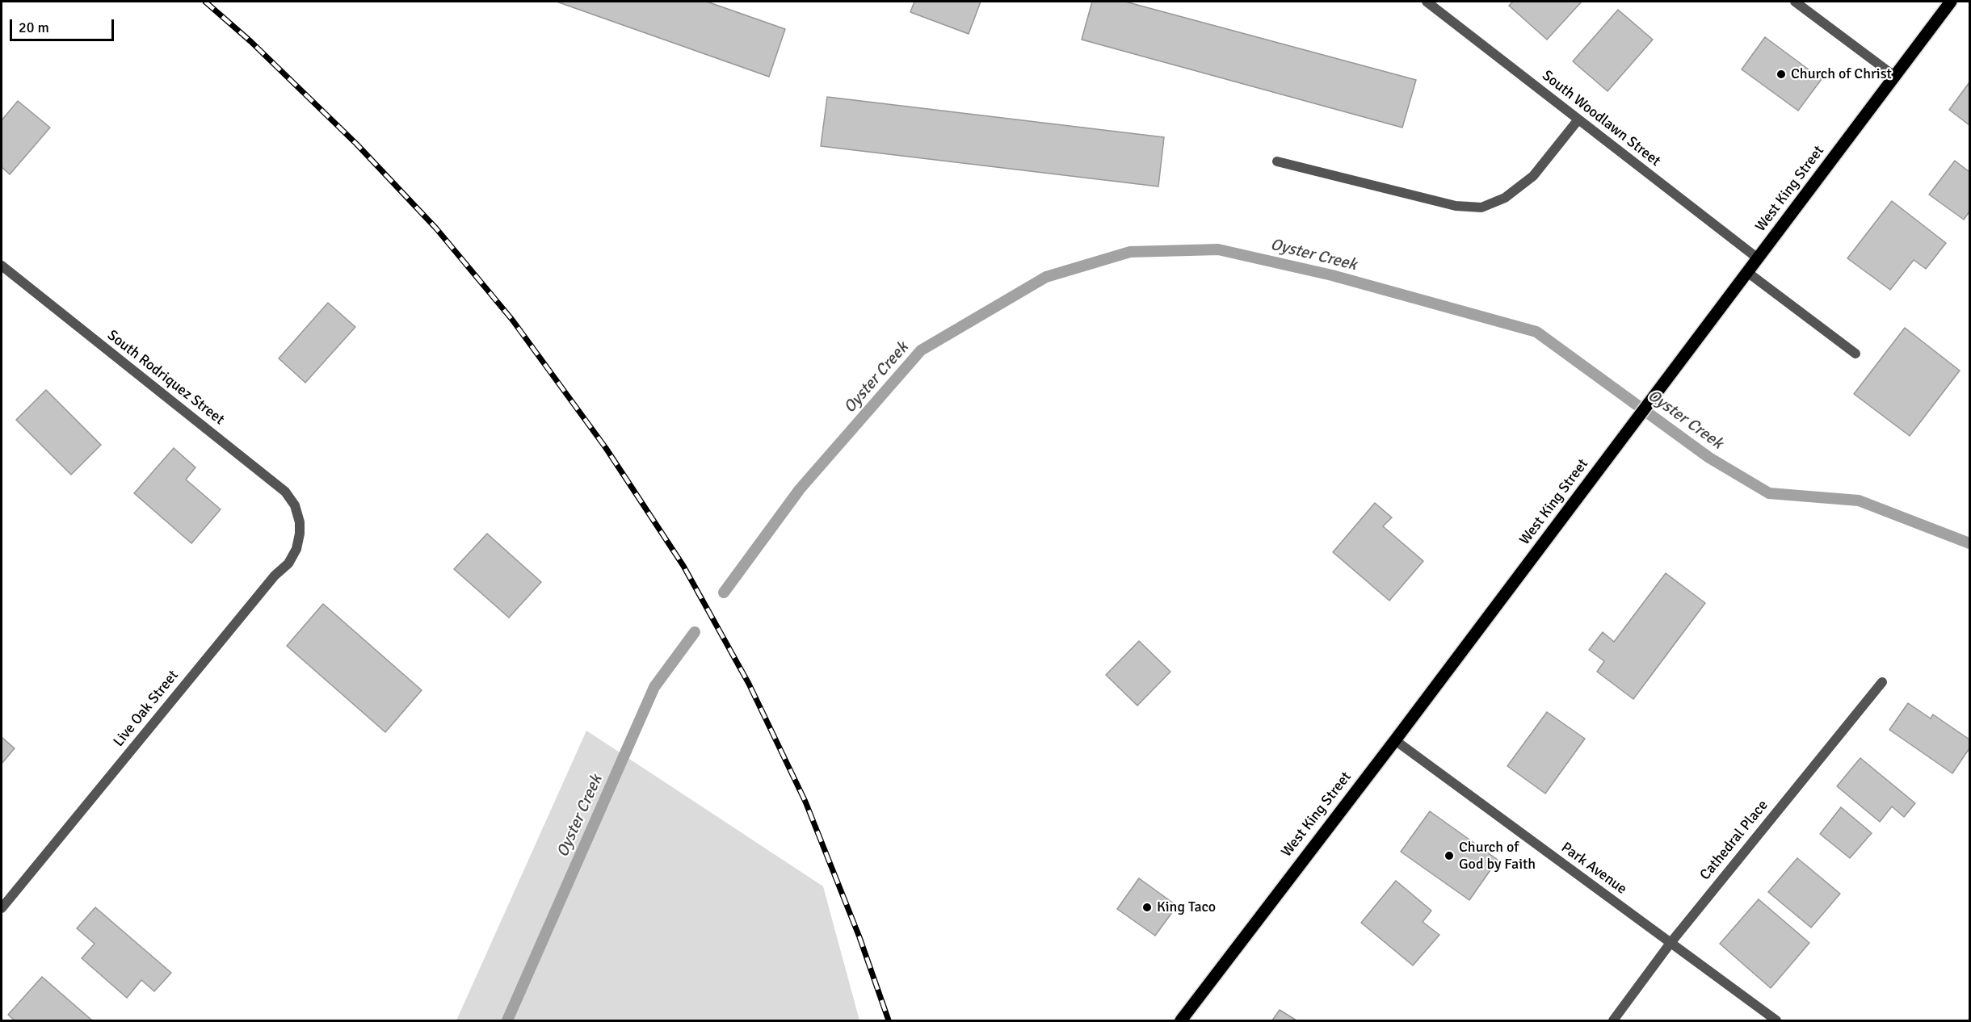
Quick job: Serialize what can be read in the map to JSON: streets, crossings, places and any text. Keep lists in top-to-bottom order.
{
  "streets": {
    "main road": ["West King Street"],
    "street": [
      "South Woodlawn Street",
      "South Rodriquez Street",
      "Live Oak Street",
      "Cathedral Place",
      "Park Avenue"
    ]
  },
  "crossings": [
    ["South Woodlawn Street", "West King Street"],
    ["West King Street", "Park Avenue"],
    ["South Rodriquez Street", "Live Oak Street"],
    ["Cathedral Place", "Park Avenue"]
  ],
  "water": ["Oyster Creek"],
  "places": ["Church of Christ", "Church of God by Faith", "King Taco"],
  "scale_bar": "20 m"
}
